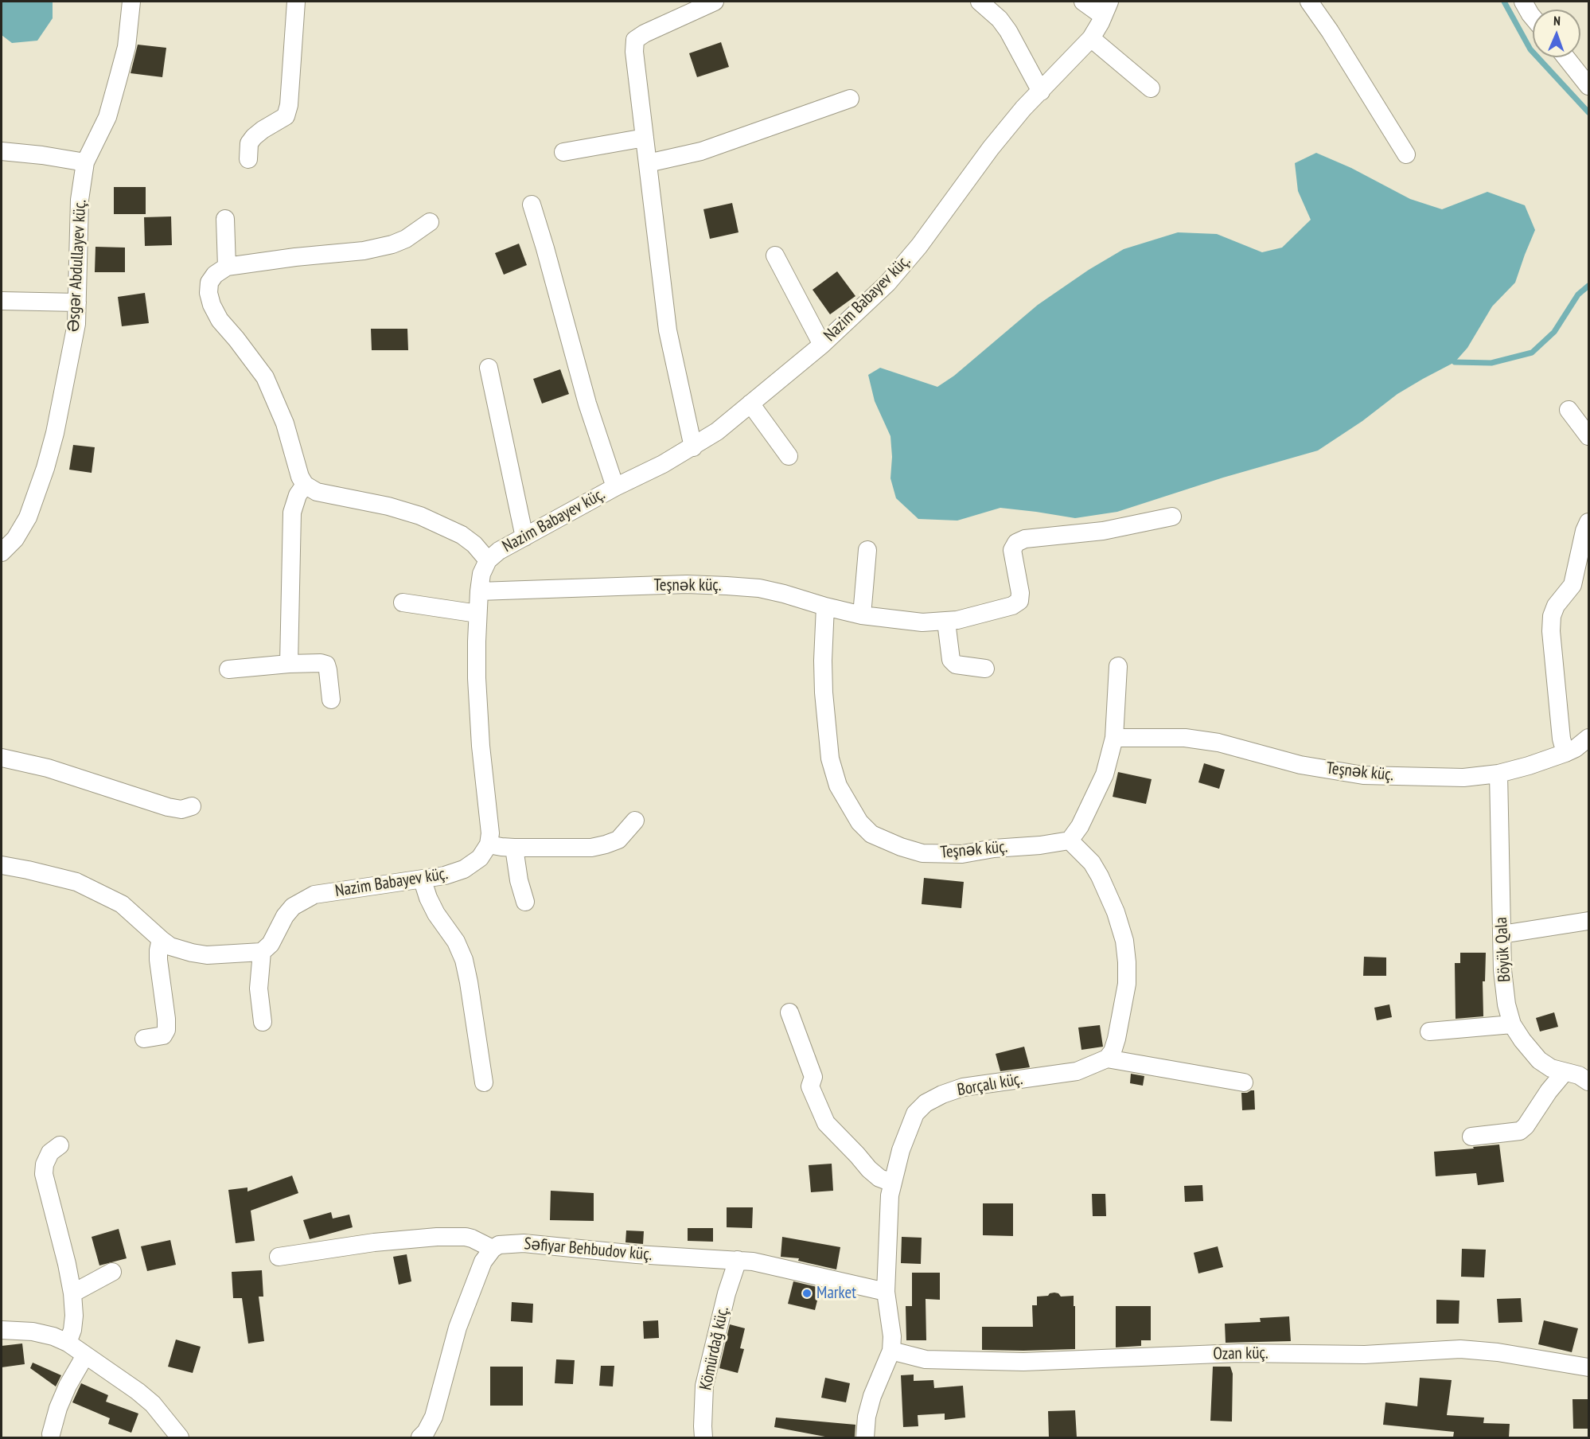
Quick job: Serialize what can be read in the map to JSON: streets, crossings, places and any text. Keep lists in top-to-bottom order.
{
  "streets": {
    "street": [
      "Əsgər Abdullayev küç.",
      "Nazim Babayev küç.",
      "Teşnək küç.",
      "Böyük Qala",
      "Borçalı küç.",
      "Səfiyar Behbudov küç.",
      "Kömürdağ küç.",
      "Ozan küç."
    ]
  },
  "crossings": [
    ["Nazim Babayev küç.", "Teşnək küç."],
    ["Teşnək küç.", "Böyük Qala"],
    ["Borçalı küç.", "Səfiyar Behbudov küç."],
    ["Borçalı küç.", "Ozan küç."],
    ["Səfiyar Behbudov küç.", "Kömürdağ küç."]
  ],
  "places": ["Market"],
  "north": "top"
}
